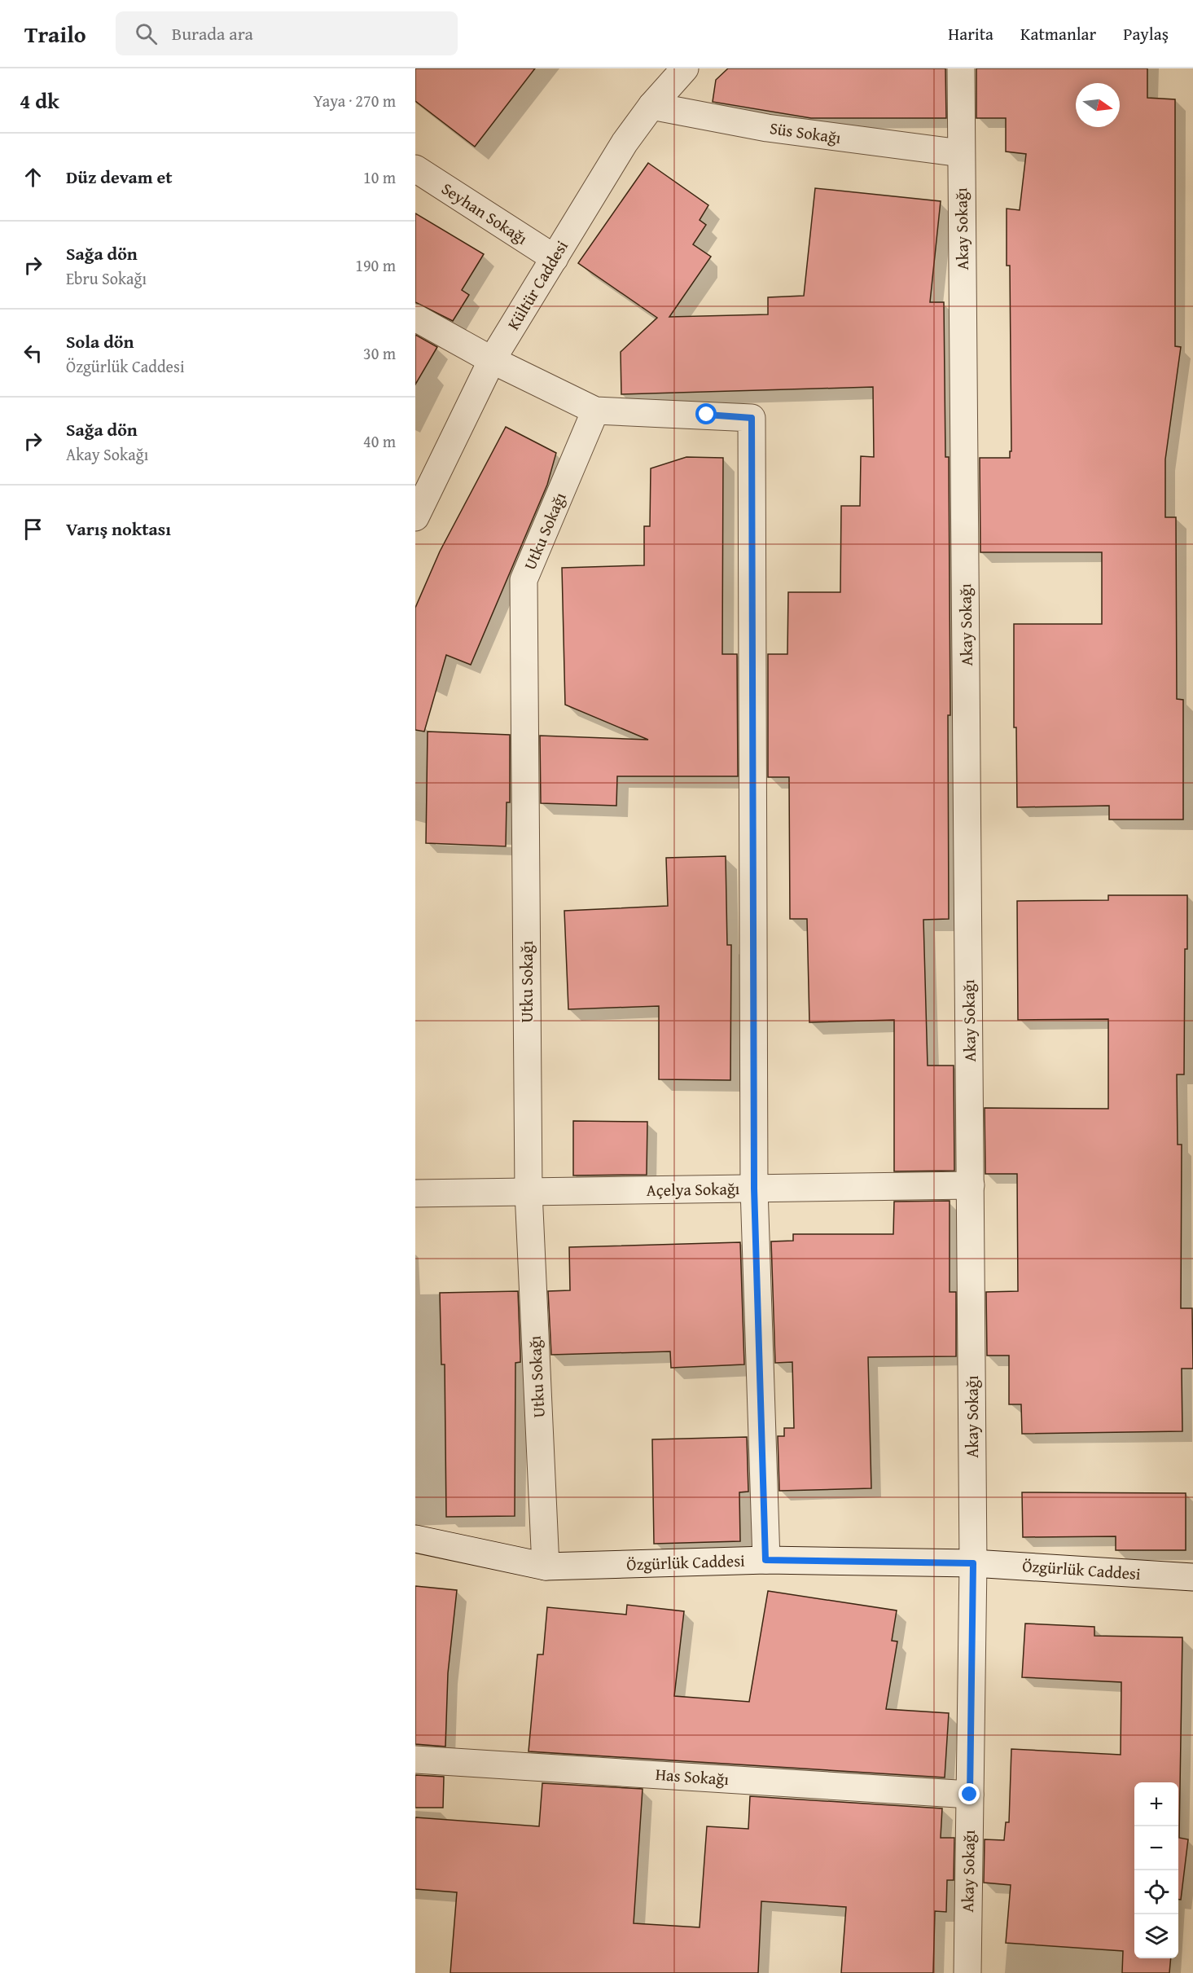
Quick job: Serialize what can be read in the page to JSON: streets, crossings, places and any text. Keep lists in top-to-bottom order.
{
  "streets": {
    "street": [
      "Süs Sokağı",
      "Seyhan Sokağı",
      "Akay Sokağı",
      "Kültür Caddesi",
      "Utku Sokağı",
      "Açelya Sokağı",
      "Özgürlük Caddesi",
      "Has Sokağı"
    ]
  },
  "crossings": [
    ["Süs Sokağı", "Akay Sokağı"],
    ["Süs Sokağı", "Kültür Caddesi"],
    ["Seyhan Sokağı", "Kültür Caddesi"],
    ["Akay Sokağı", "Açelya Sokağı"],
    ["Akay Sokağı", "Özgürlük Caddesi"],
    ["Akay Sokağı", "Has Sokağı"],
    ["Utku Sokağı", "Açelya Sokağı"],
    ["Utku Sokağı", "Özgürlük Caddesi"]
  ],
  "north": "right",
  "page": {
    "header": "Trailo",
    "search": "Burada ara",
    "nav": ["Harita", "Katmanlar", "Paylaş"],
    "heading": ["4 dk", "Yaya · 270 m"],
    "list": [
      ["Düz devam et", "10 m"],
      ["Sağa dön", "Ebru Sokağı", "190 m"],
      ["Sola dön", "Özgürlük Caddesi", "30 m"],
      ["Sağa dön", "Akay Sokağı", "40 m"],
      "Varış noktası"
    ],
    "map_buttons": ["+", "−"]
  }
}
